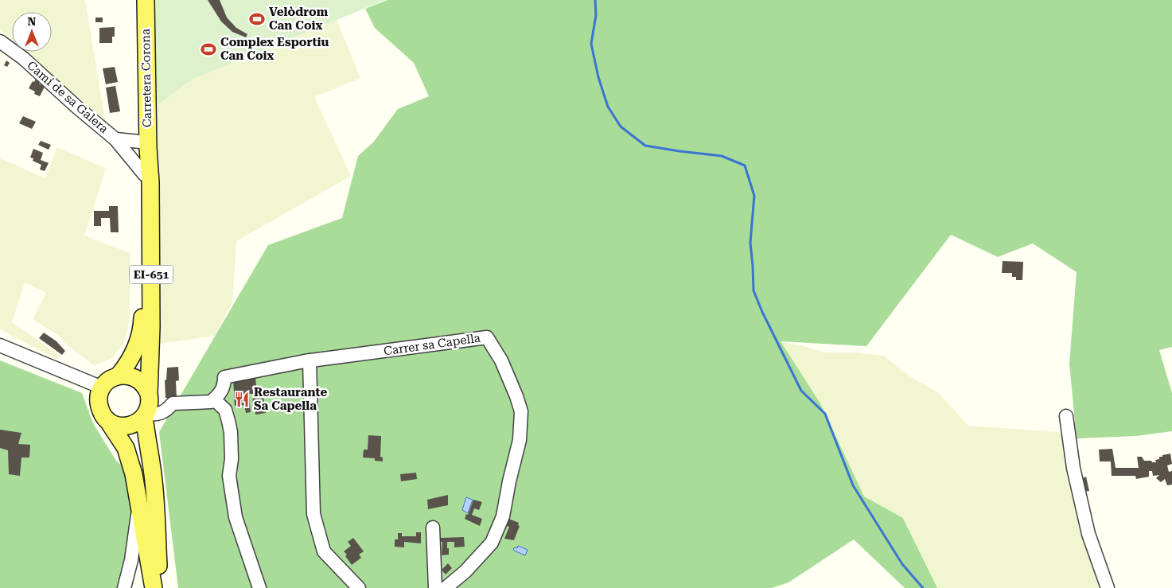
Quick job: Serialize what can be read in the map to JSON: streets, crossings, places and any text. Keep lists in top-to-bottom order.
{
  "streets": {
    "main road": ["Carretera Corona", "EI-651"],
    "street": ["Camí de sa Galera", "Carrer sa Capella"]
  },
  "crossings": [
    ["Carretera Corona", "Camí de sa Galera"],
    ["Carretera Corona", "EI-651"]
  ],
  "places": {
    "sports": ["Velòdrom Can Coix", "Complex Esportiu Can Coix"],
    "restaurant": ["Restaurante Sa Capella"]
  },
  "north": "top"
}
